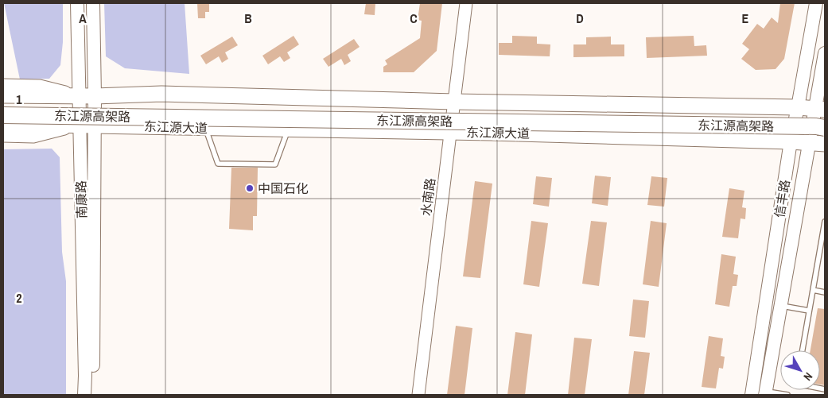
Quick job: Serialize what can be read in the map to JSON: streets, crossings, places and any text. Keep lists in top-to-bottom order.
{
  "streets": {
    "highway": ["东江源高架路"],
    "main road": ["东江源大道", "信丰路", "南康路"],
    "street": ["水南路"]
  },
  "crossings": [
    ["东江源高架路", "信丰路"],
    ["东江源大道", "水南路"],
    ["东江源大道", "信丰路"],
    ["东江源大道", "南康路"]
  ],
  "places": ["中国石化"],
  "north": "bottom right",
  "grid": {
    "columns": [
      "A",
      "B",
      "C",
      "D",
      "E"
    ],
    "rows": ["1", "2"]
  }
}
